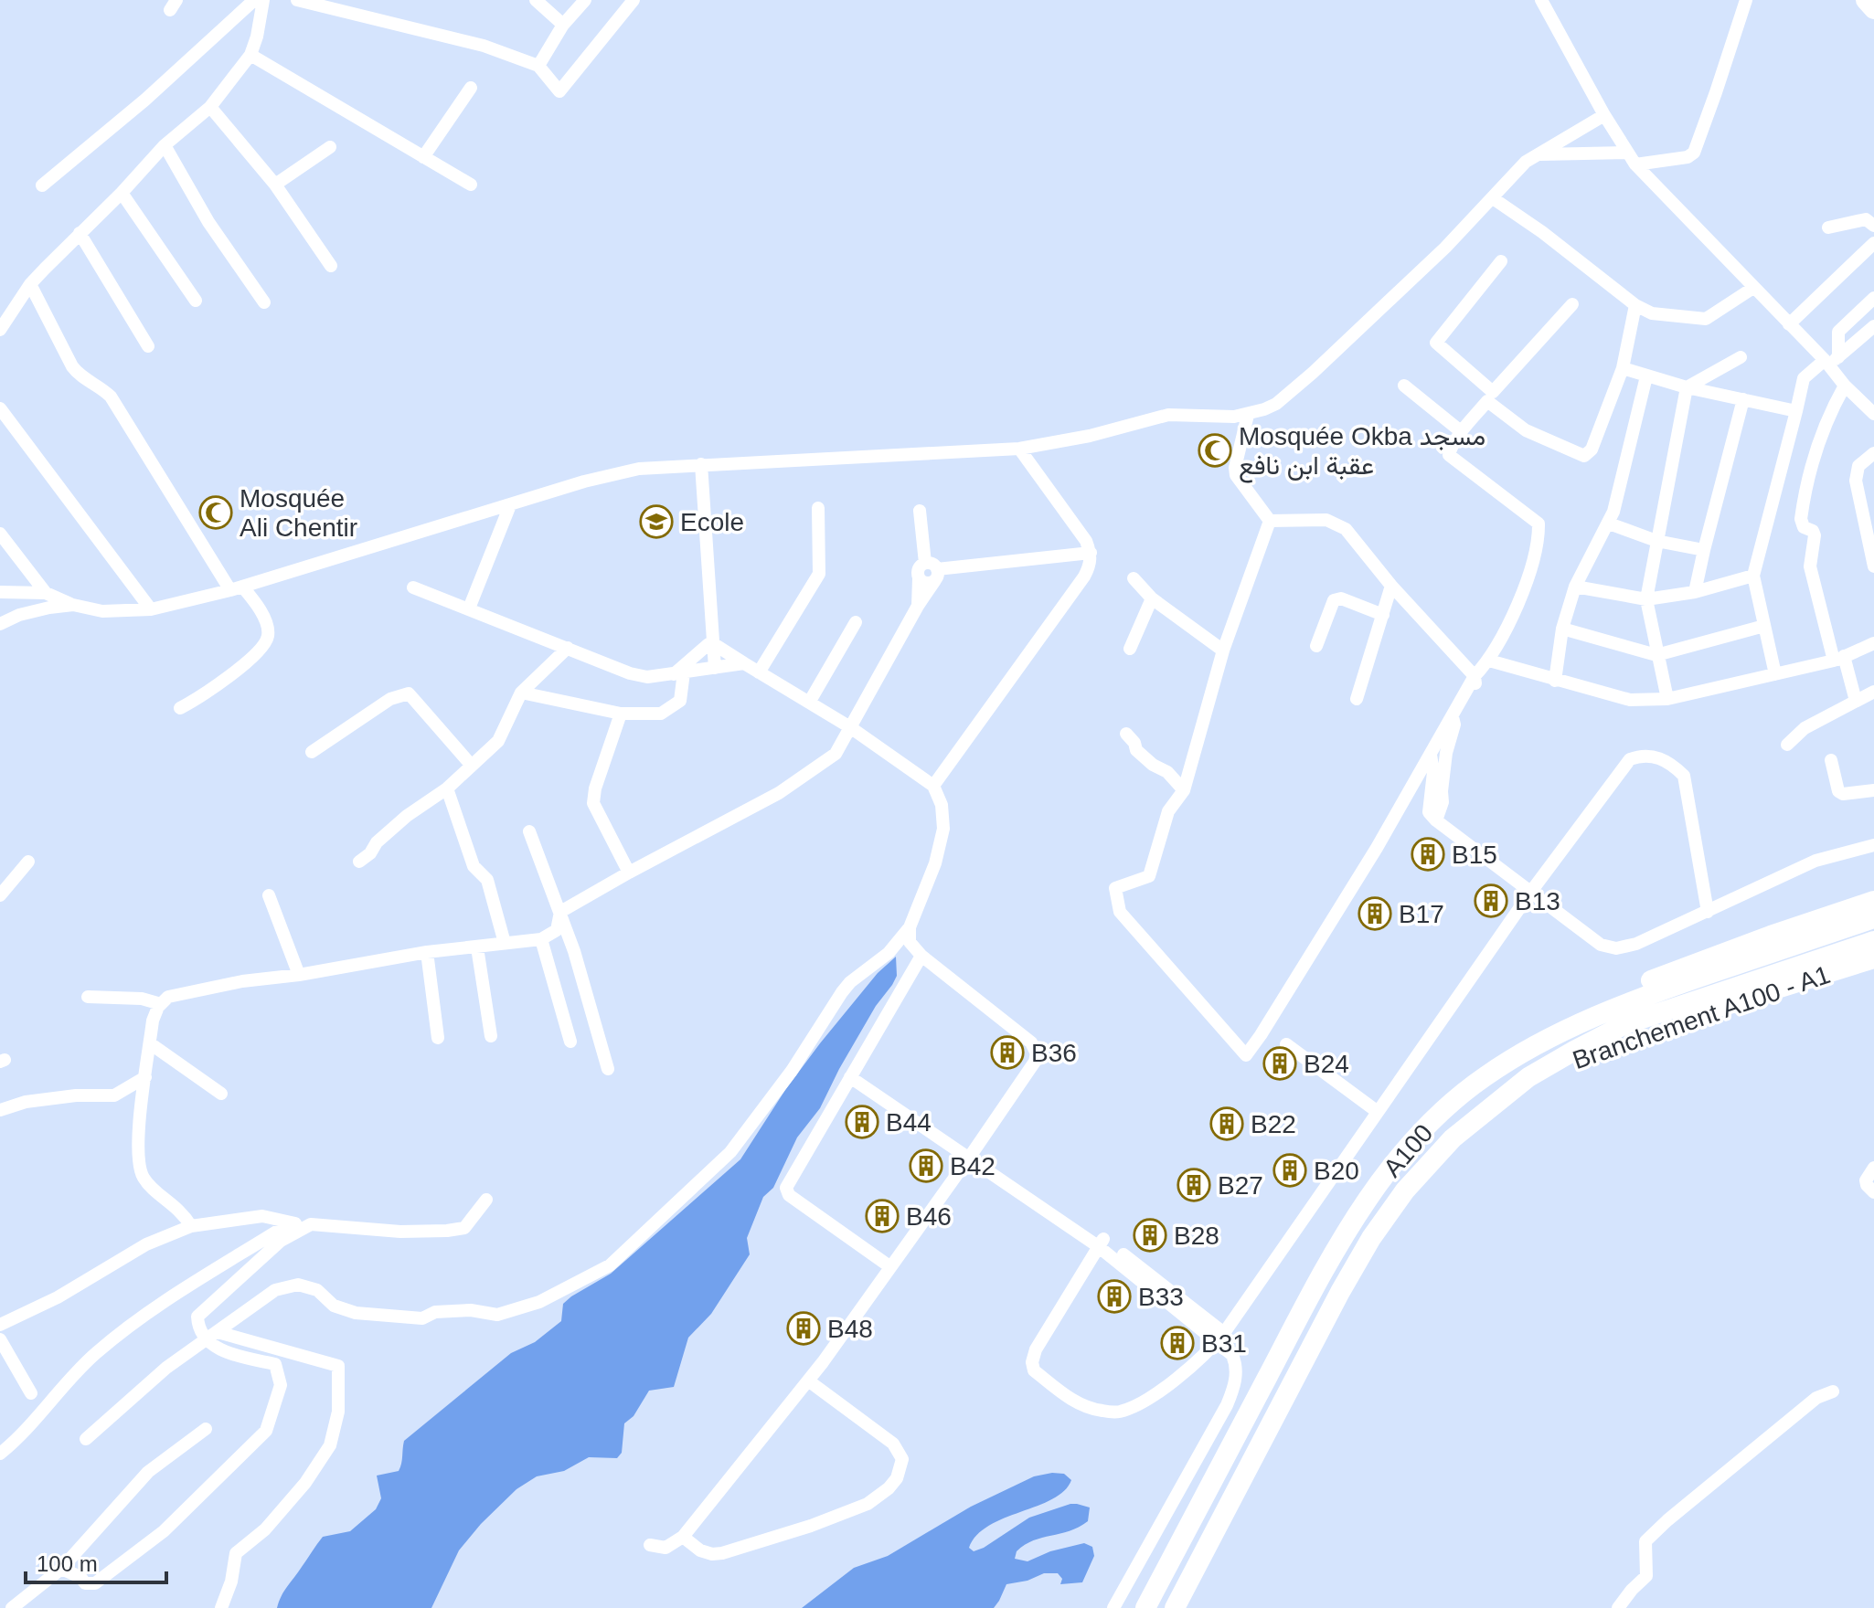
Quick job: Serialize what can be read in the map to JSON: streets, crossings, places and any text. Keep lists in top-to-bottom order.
{
  "streets": {
    "highway": ["Branchement A100 - A1", "A100"]
  },
  "crossings": [
    ["Branchement A100 - A1", "A100"]
  ],
  "places": {
    "mosque": ["Mosquée Okba مسجد عقبة ابن نافع", "Mosquée Ali Chentir"],
    "school or university": ["Ecole"],
    "building": [
      "B15",
      "B13",
      "B17",
      "B36",
      "B24",
      "B44",
      "B22",
      "B42",
      "B20",
      "B27",
      "B46",
      "B28",
      "B33",
      "B48",
      "B31"
    ]
  },
  "scale_bar": "100 m"
}
